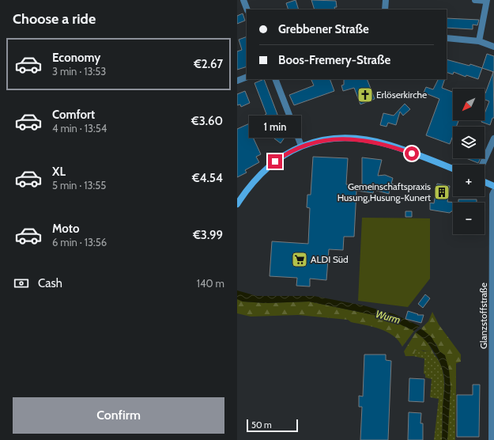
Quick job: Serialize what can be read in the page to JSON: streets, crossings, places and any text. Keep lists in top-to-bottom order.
{
  "streets": {
    "street": ["Glanzstoffstraße"]
  },
  "water": ["Wurm"],
  "places": {
    "church": ["Erlöserkirche"],
    "building": ["Gemeinschaftspraxis Husung,Husung-Kunert"],
    "supermarket": ["ALDI Süd"]
  },
  "scale_bar": "50 m",
  "north": "bottom left",
  "page": {
    "heading": "Choose a ride",
    "banner": ["Grebbener Straße", "Boos-Fremery-Straße"],
    "list": [
      {
        "name": "Economy",
        "note": "3 min · 13:53",
        "value": "€2.67"
      },
      {
        "name": "Comfort",
        "note": "4 min · 13:54",
        "value": "€3.60"
      },
      {
        "name": "XL",
        "note": "5 min · 13:55",
        "value": "€4.54"
      },
      {
        "name": "Moto",
        "note": "6 min · 13:56",
        "value": "€3.99"
      }
    ],
    "map_buttons": ["+", "−"],
    "bubble": "1 min",
    "pay": ["Cash", "140 m"],
    "buttons": "Confirm",
    "scale": "50 m"
  }
}
